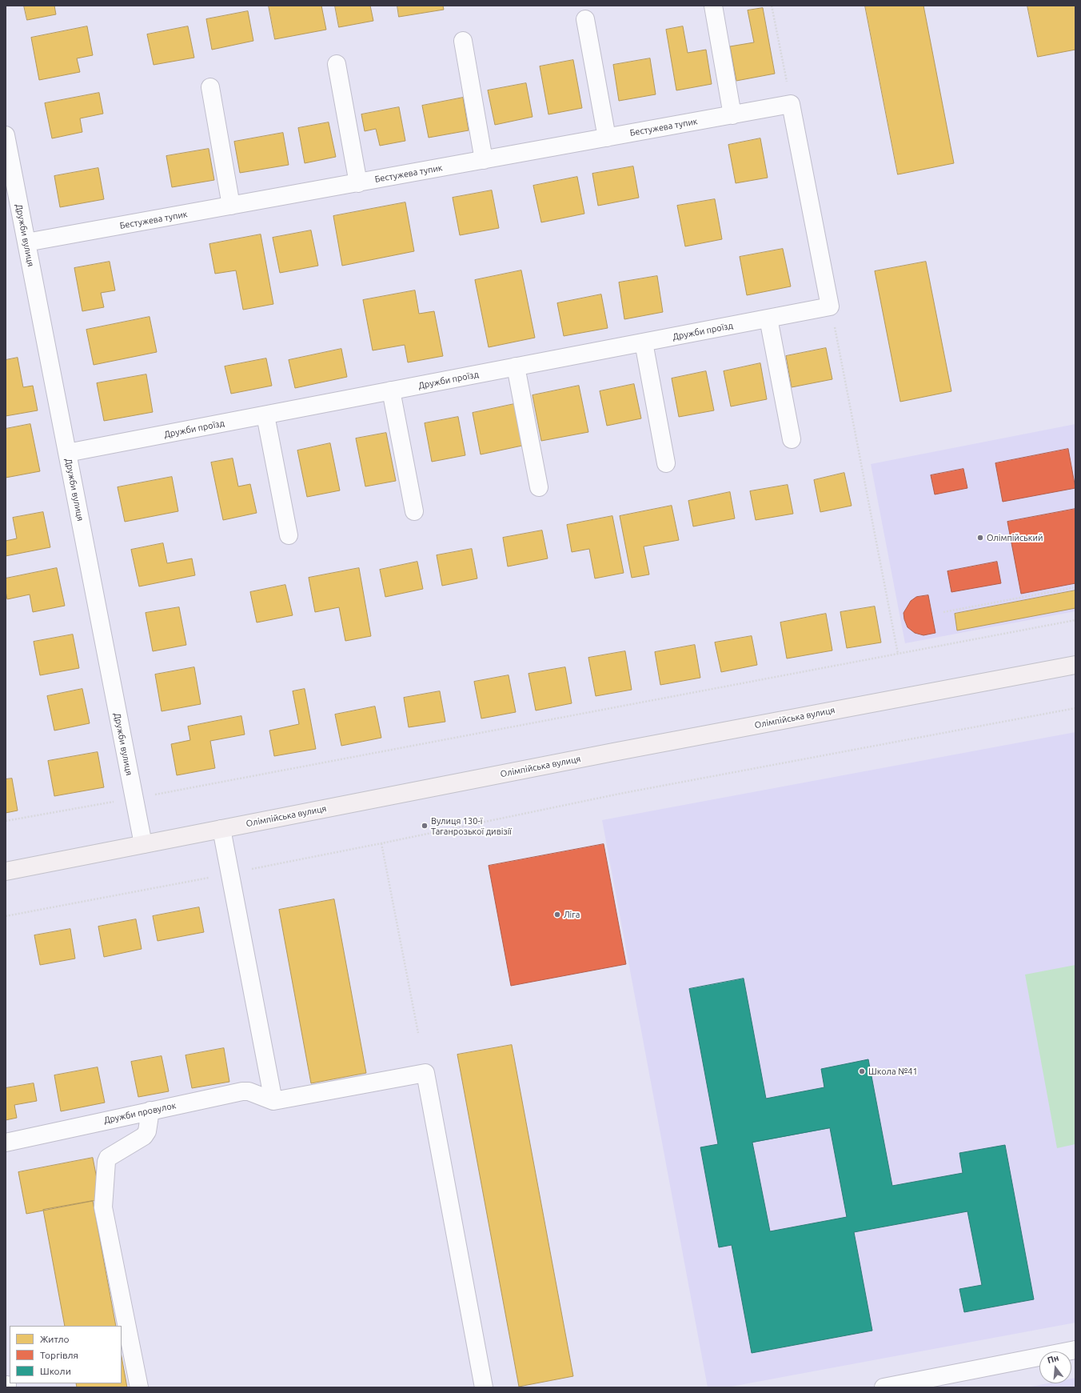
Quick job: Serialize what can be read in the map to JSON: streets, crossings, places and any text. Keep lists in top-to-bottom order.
{
  "streets": {
    "main road": ["Олімпійська вулиця"],
    "street": [
      "Бестужева тупик",
      "Дружби вулиця",
      "Дружби проїзд",
      "Дружби провулок"
    ]
  },
  "crossings": [
    ["Бестужева тупик", "Дружби вулиця"],
    ["Дружби вулиця", "Дружби проїзд"],
    ["Дружби вулиця", "Олімпійська вулиця"]
  ],
  "places": [
    "Олімпійський",
    "Вулиця 130-ї Таганрозької дивізії",
    "Ліга",
    "Школа №41"
  ],
  "legend": ["Житло", "Торгівля", "Школи"],
  "north": "top"
}
